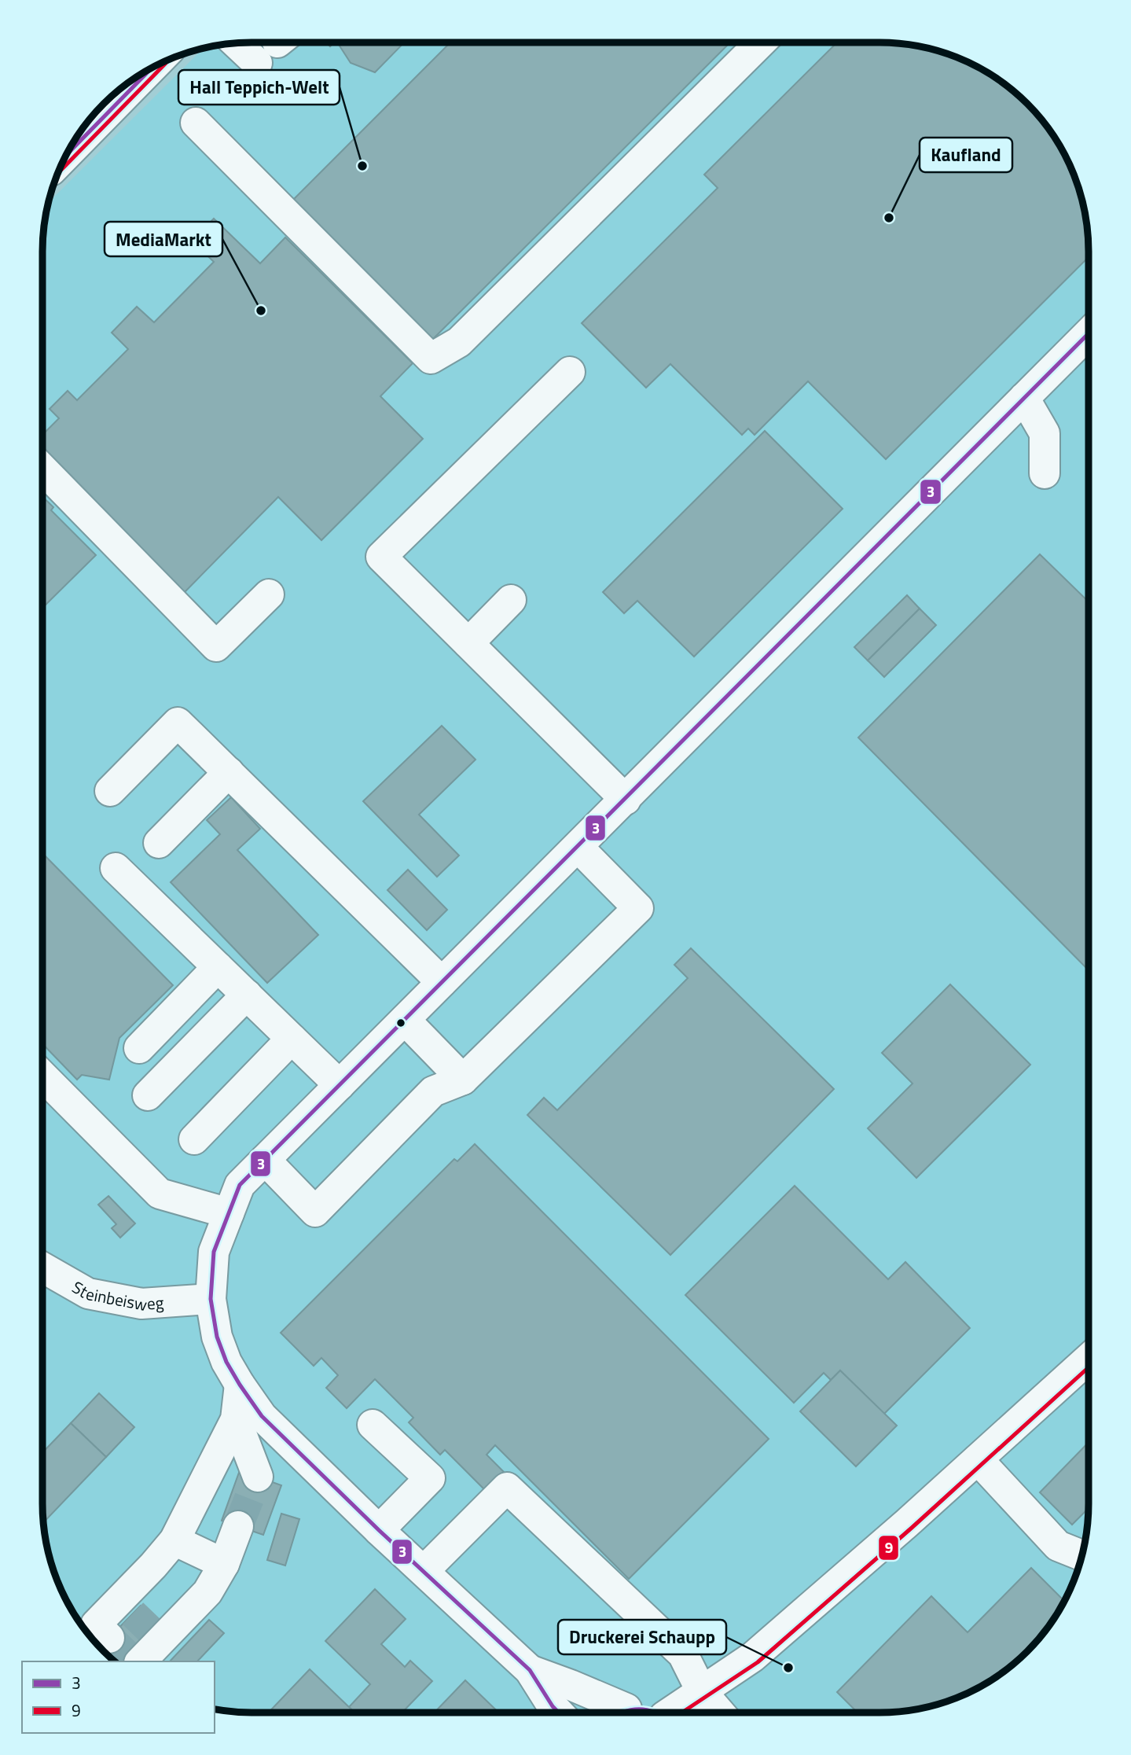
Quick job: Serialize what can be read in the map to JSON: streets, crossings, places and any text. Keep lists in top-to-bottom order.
{
  "streets": {
    "street": ["Steinbeisweg"]
  },
  "places": [
    "Hall Teppich-Welt",
    "Kaufland",
    "MediaMarkt",
    "Druckerei Schaupp"
  ],
  "lines": ["transit line 9", "transit line 3"],
  "legend": ["3", "9"]
}
